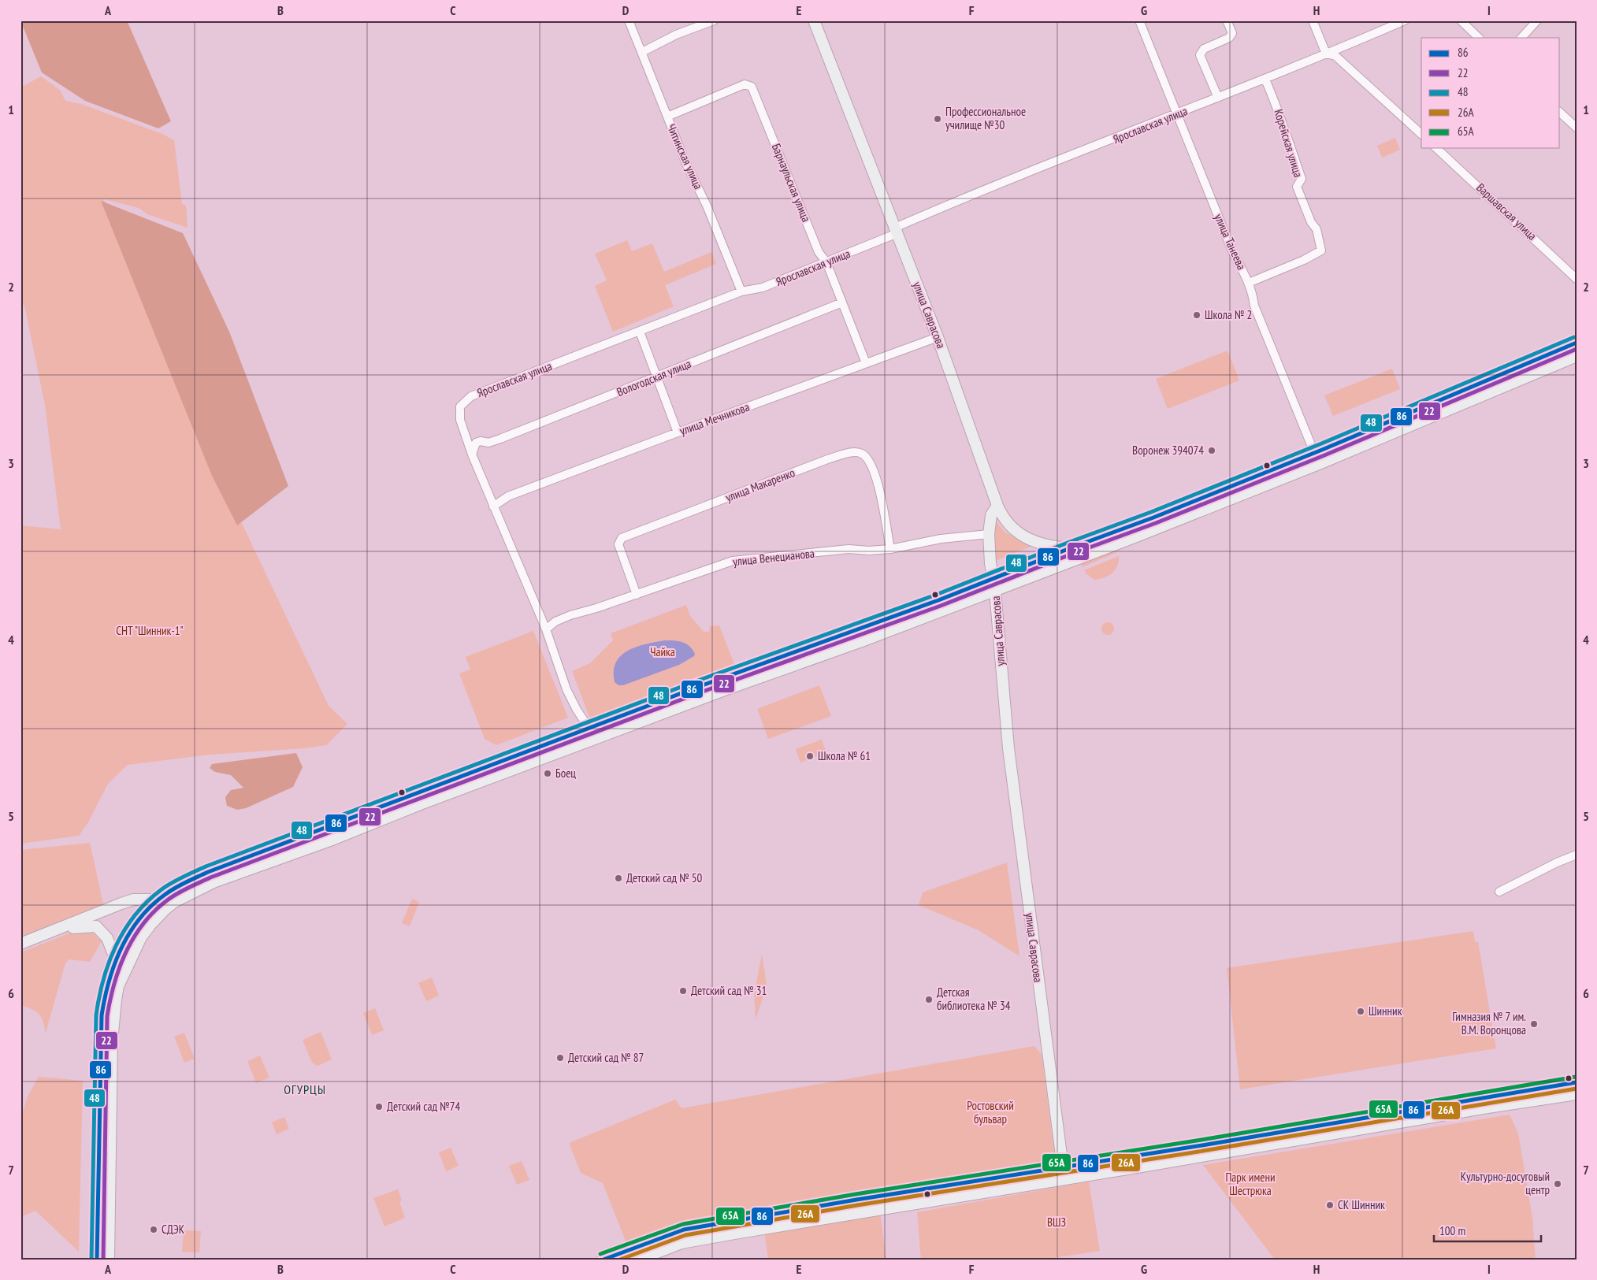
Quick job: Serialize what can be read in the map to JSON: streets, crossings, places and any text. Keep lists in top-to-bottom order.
{
  "streets": {
    "main road": ["улица Саврасова"],
    "street": [
      "Ярославская улица",
      "Корейская улица",
      "Читинская улица",
      "Барнаульская улица",
      "Варшавская улица",
      "улица Танеева",
      "Вологодская улица",
      "улица Мечникова",
      "улица Макаренко",
      "улица Венецианова"
    ]
  },
  "crossings": [
    ["Ярославская улица", "Корейская улица"],
    ["Ярославская улица", "Читинская улица"],
    ["Ярославская улица", "Барнаульская улица"],
    ["Ярославская улица", "улица Танеева"],
    ["Ярославская улица", "улица Саврасова"],
    ["Ярославская улица", "Вологодская улица"],
    ["Ярославская улица", "улица Мечникова"],
    ["Ярославская улица", "улица Венецианова"],
    ["Корейская улица", "улица Танеева"],
    ["Читинская улица", "Барнаульская улица"],
    ["Барнаульская улица", "Вологодская улица"],
    ["Барнаульская улица", "улица Мечникова"],
    ["улица Саврасова", "улица Мечникова"],
    ["улица Саврасова", "улица Венецианова"],
    ["улица Макаренко", "улица Венецианова"]
  ],
  "districts": ["ОГУРЦЫ"],
  "parks": [
    "СНТ \"Шинник-1\"",
    "Чайка",
    "Ростовский бульвар",
    "Парк имени Шестрюка",
    "ВШЗ"
  ],
  "places": [
    "Профессиональное училище №30",
    "Школа № 2",
    "Воронеж 394074",
    "Школа № 61",
    "Боец",
    "Детский сад № 50",
    "Детский сад № 31",
    "Детская библиотека № 34",
    "Шинник",
    "Гимназия № 7 им. В.М. Воронцова",
    "Детский сад № 87",
    "Детский сад №74",
    "Культурно-досуговый центр",
    "СК Шинник",
    "СДЭК"
  ],
  "lines": [
    "transit line 48",
    "transit line 86",
    "transit line 22",
    "transit line 65А",
    "transit line 26А"
  ],
  "legend": [
    "86",
    "22",
    "48",
    "26А",
    "65А"
  ],
  "scale_bar": "100 m",
  "grid": {
    "columns": [
      "A",
      "B",
      "C",
      "D",
      "E",
      "F",
      "G",
      "H",
      "I"
    ],
    "rows": [
      "1",
      "2",
      "3",
      "4",
      "5",
      "6",
      "7"
    ]
  }
}
